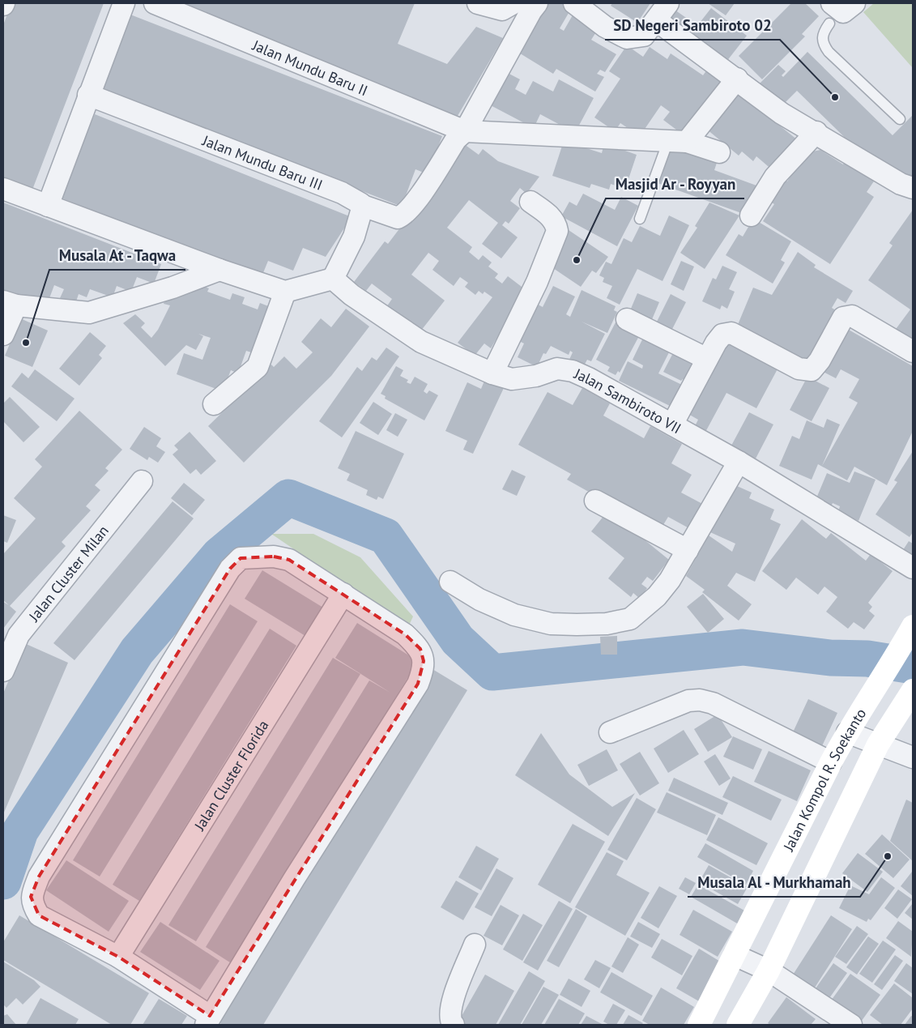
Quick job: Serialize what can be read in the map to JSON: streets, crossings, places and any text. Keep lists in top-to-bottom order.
{
  "streets": {
    "main road": ["Jalan Kompol R. Soekanto"],
    "street": [
      "Jalan Mundu Baru II",
      "Jalan Mundu Baru III",
      "Jalan Sambiroto VII",
      "Jalan Cluster Milan",
      "Jalan Cluster Florida"
    ]
  },
  "crossings": [
    ["Jalan Mundu Baru II", "Jalan Mundu Baru III"]
  ],
  "places": [
    "SD Negeri Sambiroto 02",
    "Masjid Ar - Royyan",
    "Musala At - Taqwa",
    "Musala Al - Murkhamah"
  ]
}
